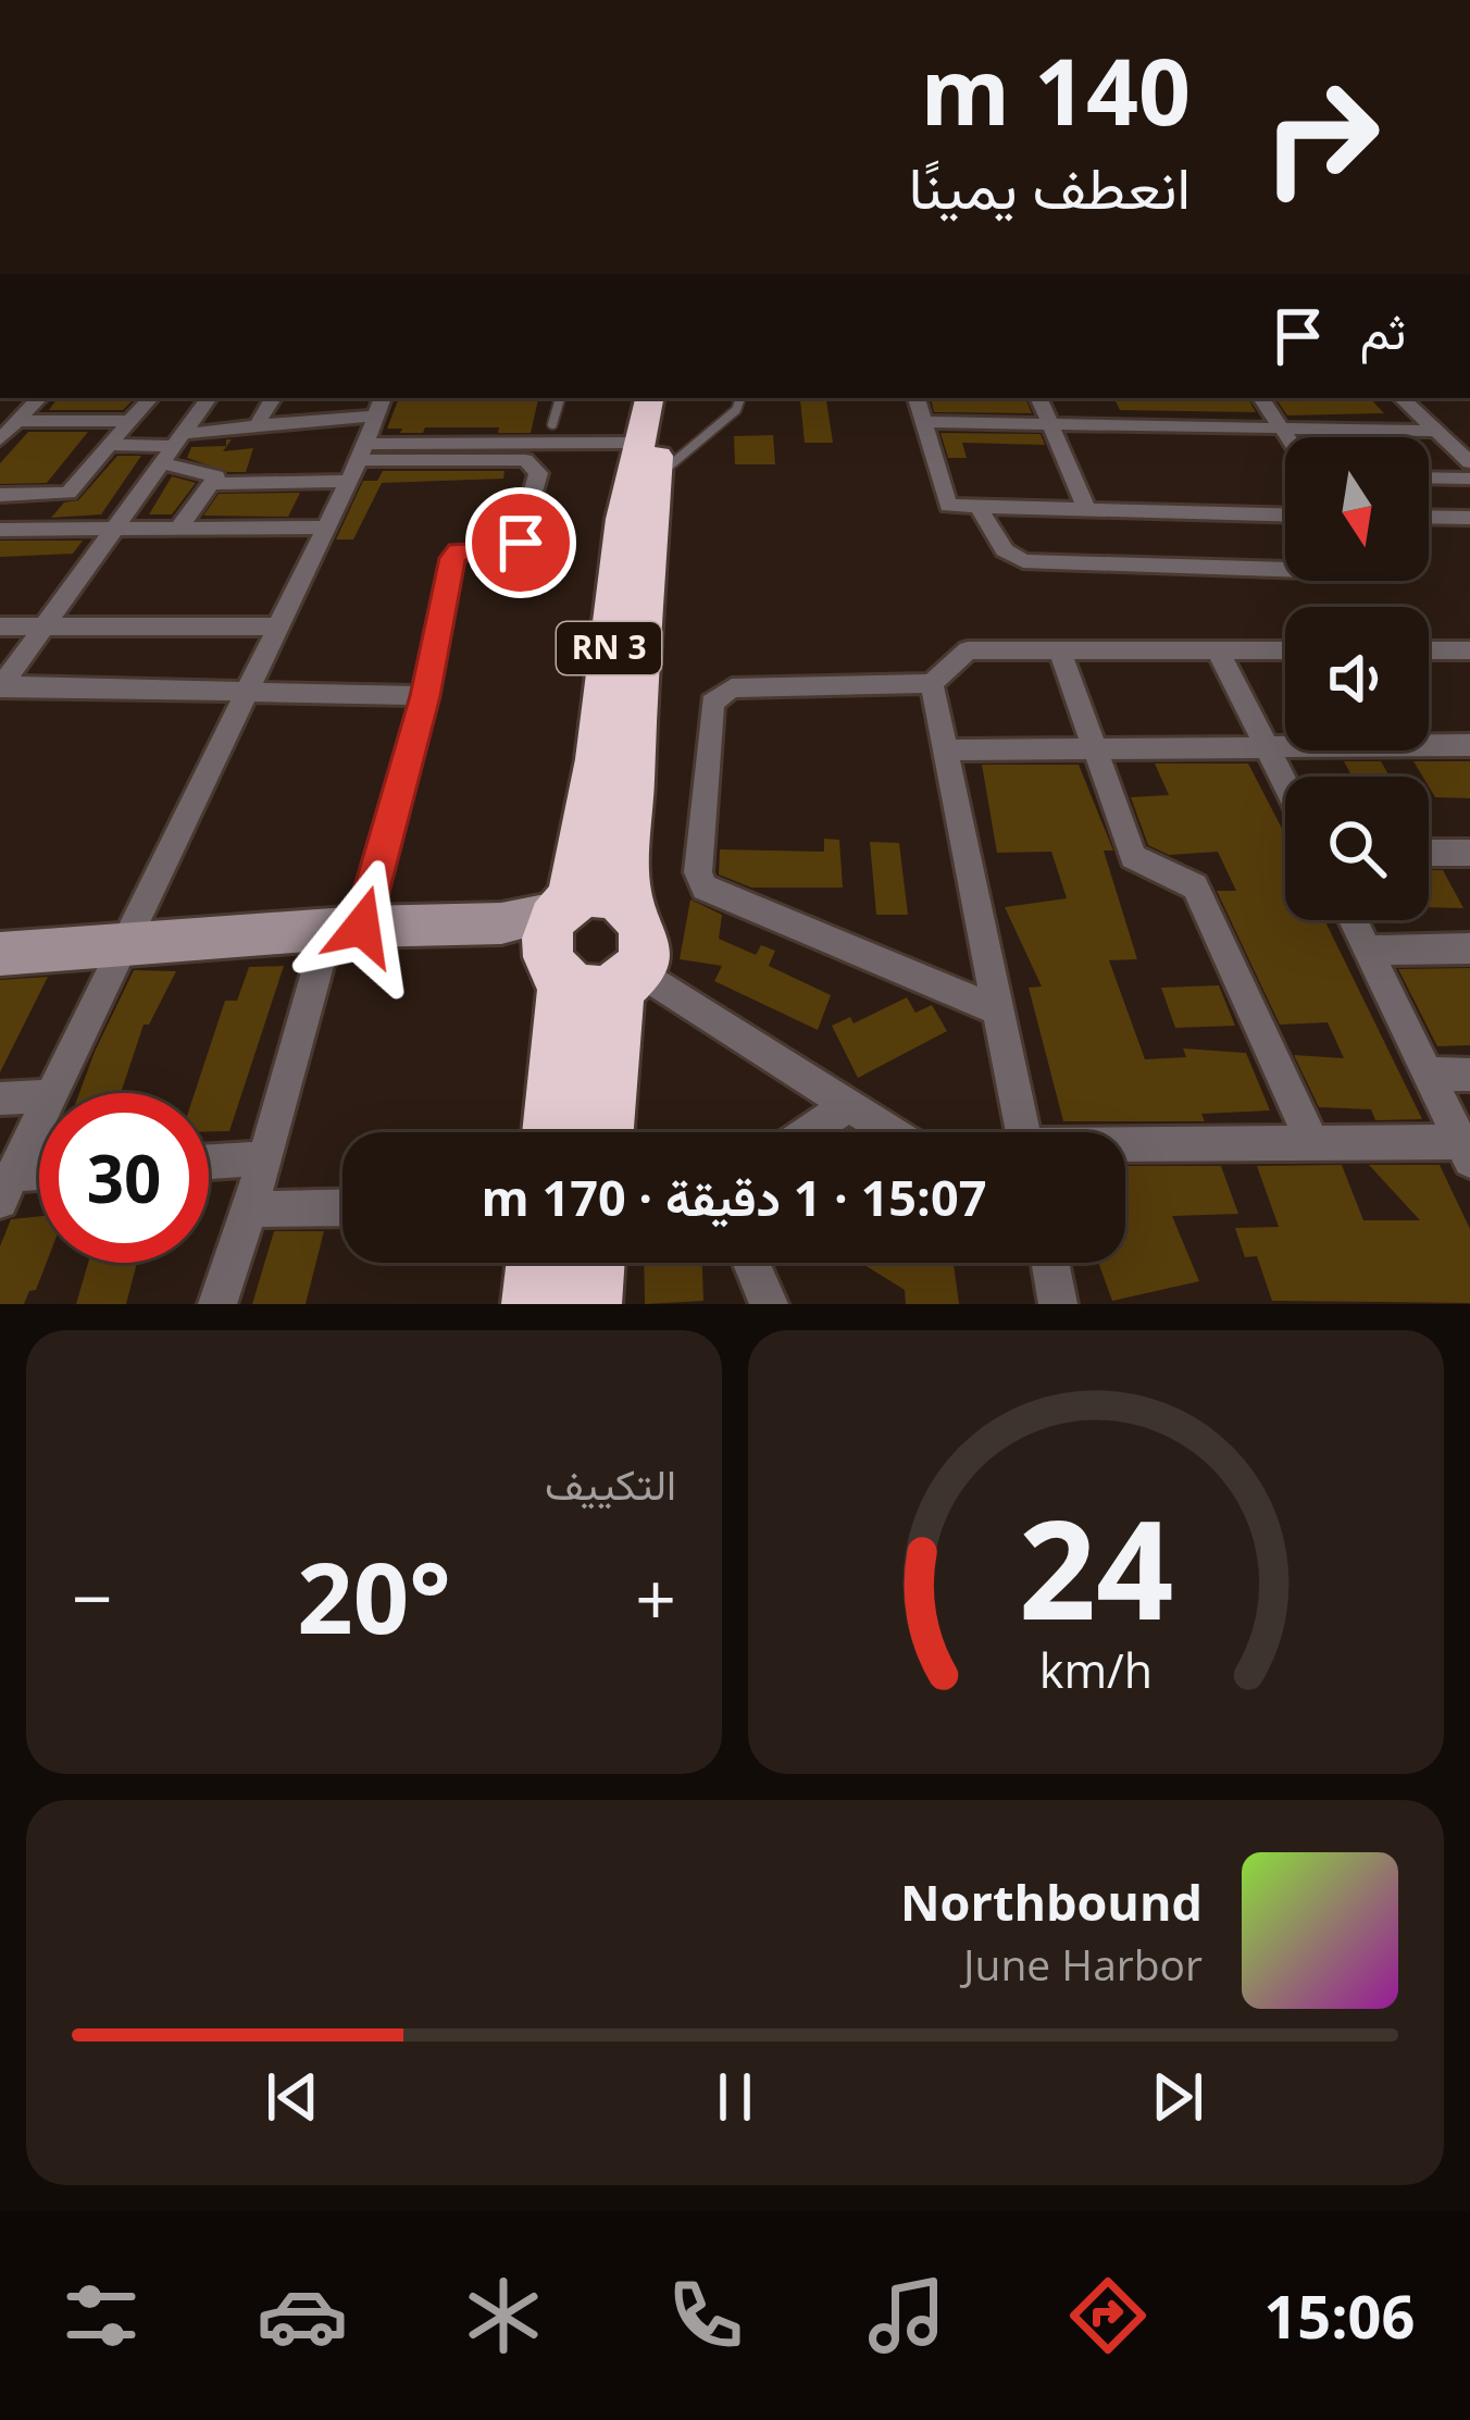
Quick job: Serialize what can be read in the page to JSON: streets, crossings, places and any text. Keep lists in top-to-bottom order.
{
  "streets": {
    "highway": ["RN 3"]
  },
  "north": "bottom",
  "page": {
    "turn": ["140 m", "انعطف يمينًا"],
    "then": "ثم",
    "limit": "30",
    "trip": "15:07 · 1 دقيقة · 170 m",
    "tile": "التكييف",
    "heat": ["−", "20°", "+"],
    "song": ["Northbound", "June Harbor"],
    "tabs": "15:06",
    "gauge": ["24", "km/h"]
  }
}
